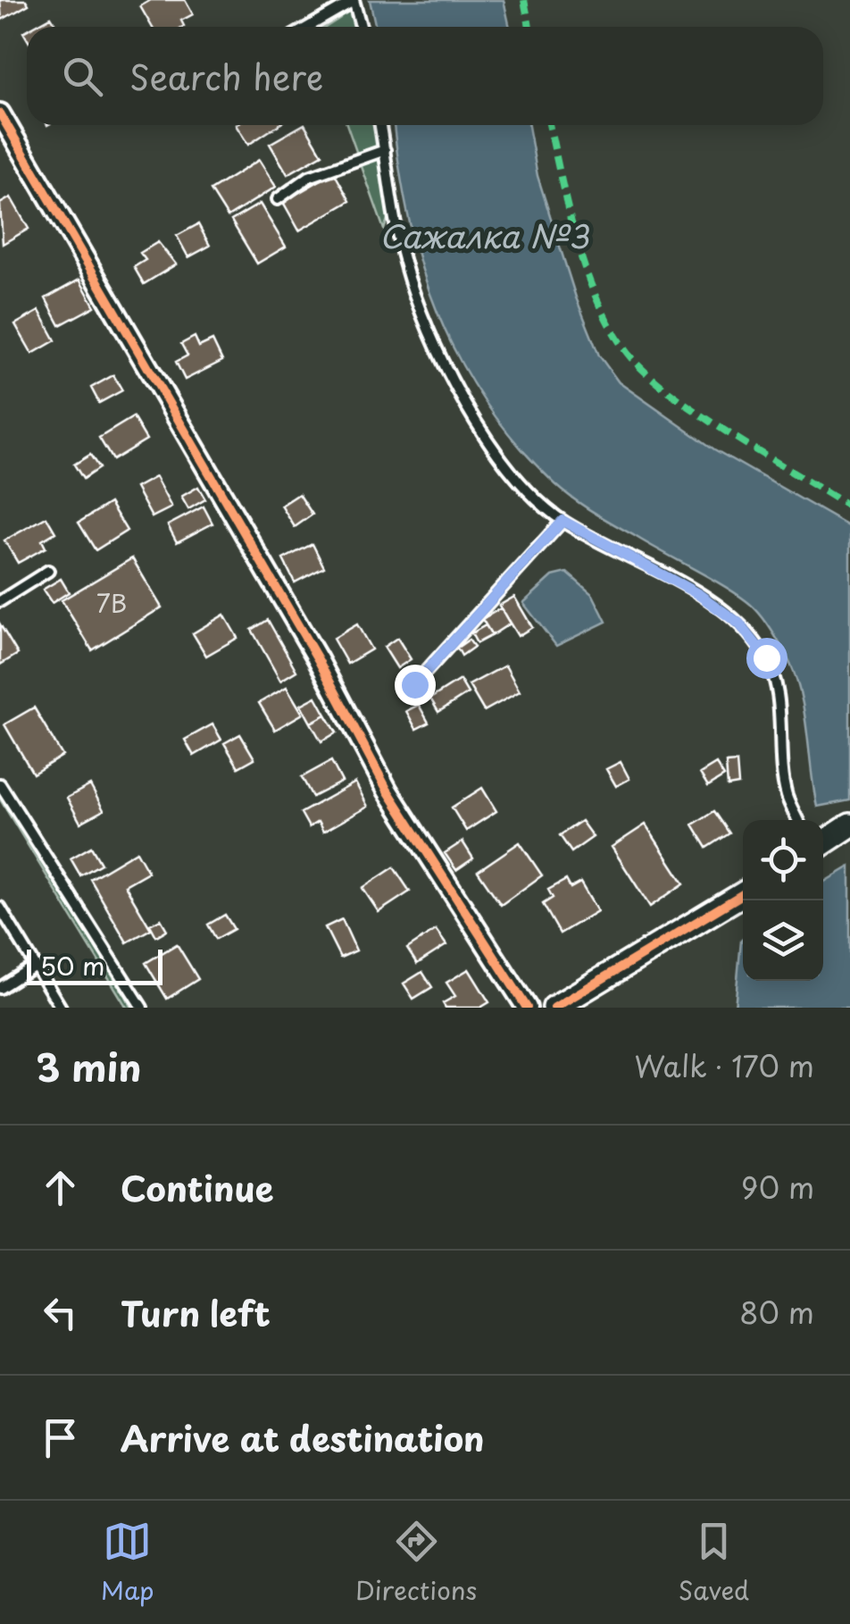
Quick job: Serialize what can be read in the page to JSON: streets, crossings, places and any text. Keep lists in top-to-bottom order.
{
  "water": ["Сажалка №3"],
  "house_numbers": ["7В"],
  "scale_bar": "50 m",
  "page": {
    "search": "Search here",
    "scale": "50 m",
    "heading": ["3 min", "Walk · 170 m"],
    "list": [
      ["Continue", "90 m"],
      ["Turn left", "80 m"],
      "Arrive at destination"
    ],
    "nav": ["Map", "Directions", "Saved"]
  }
}
